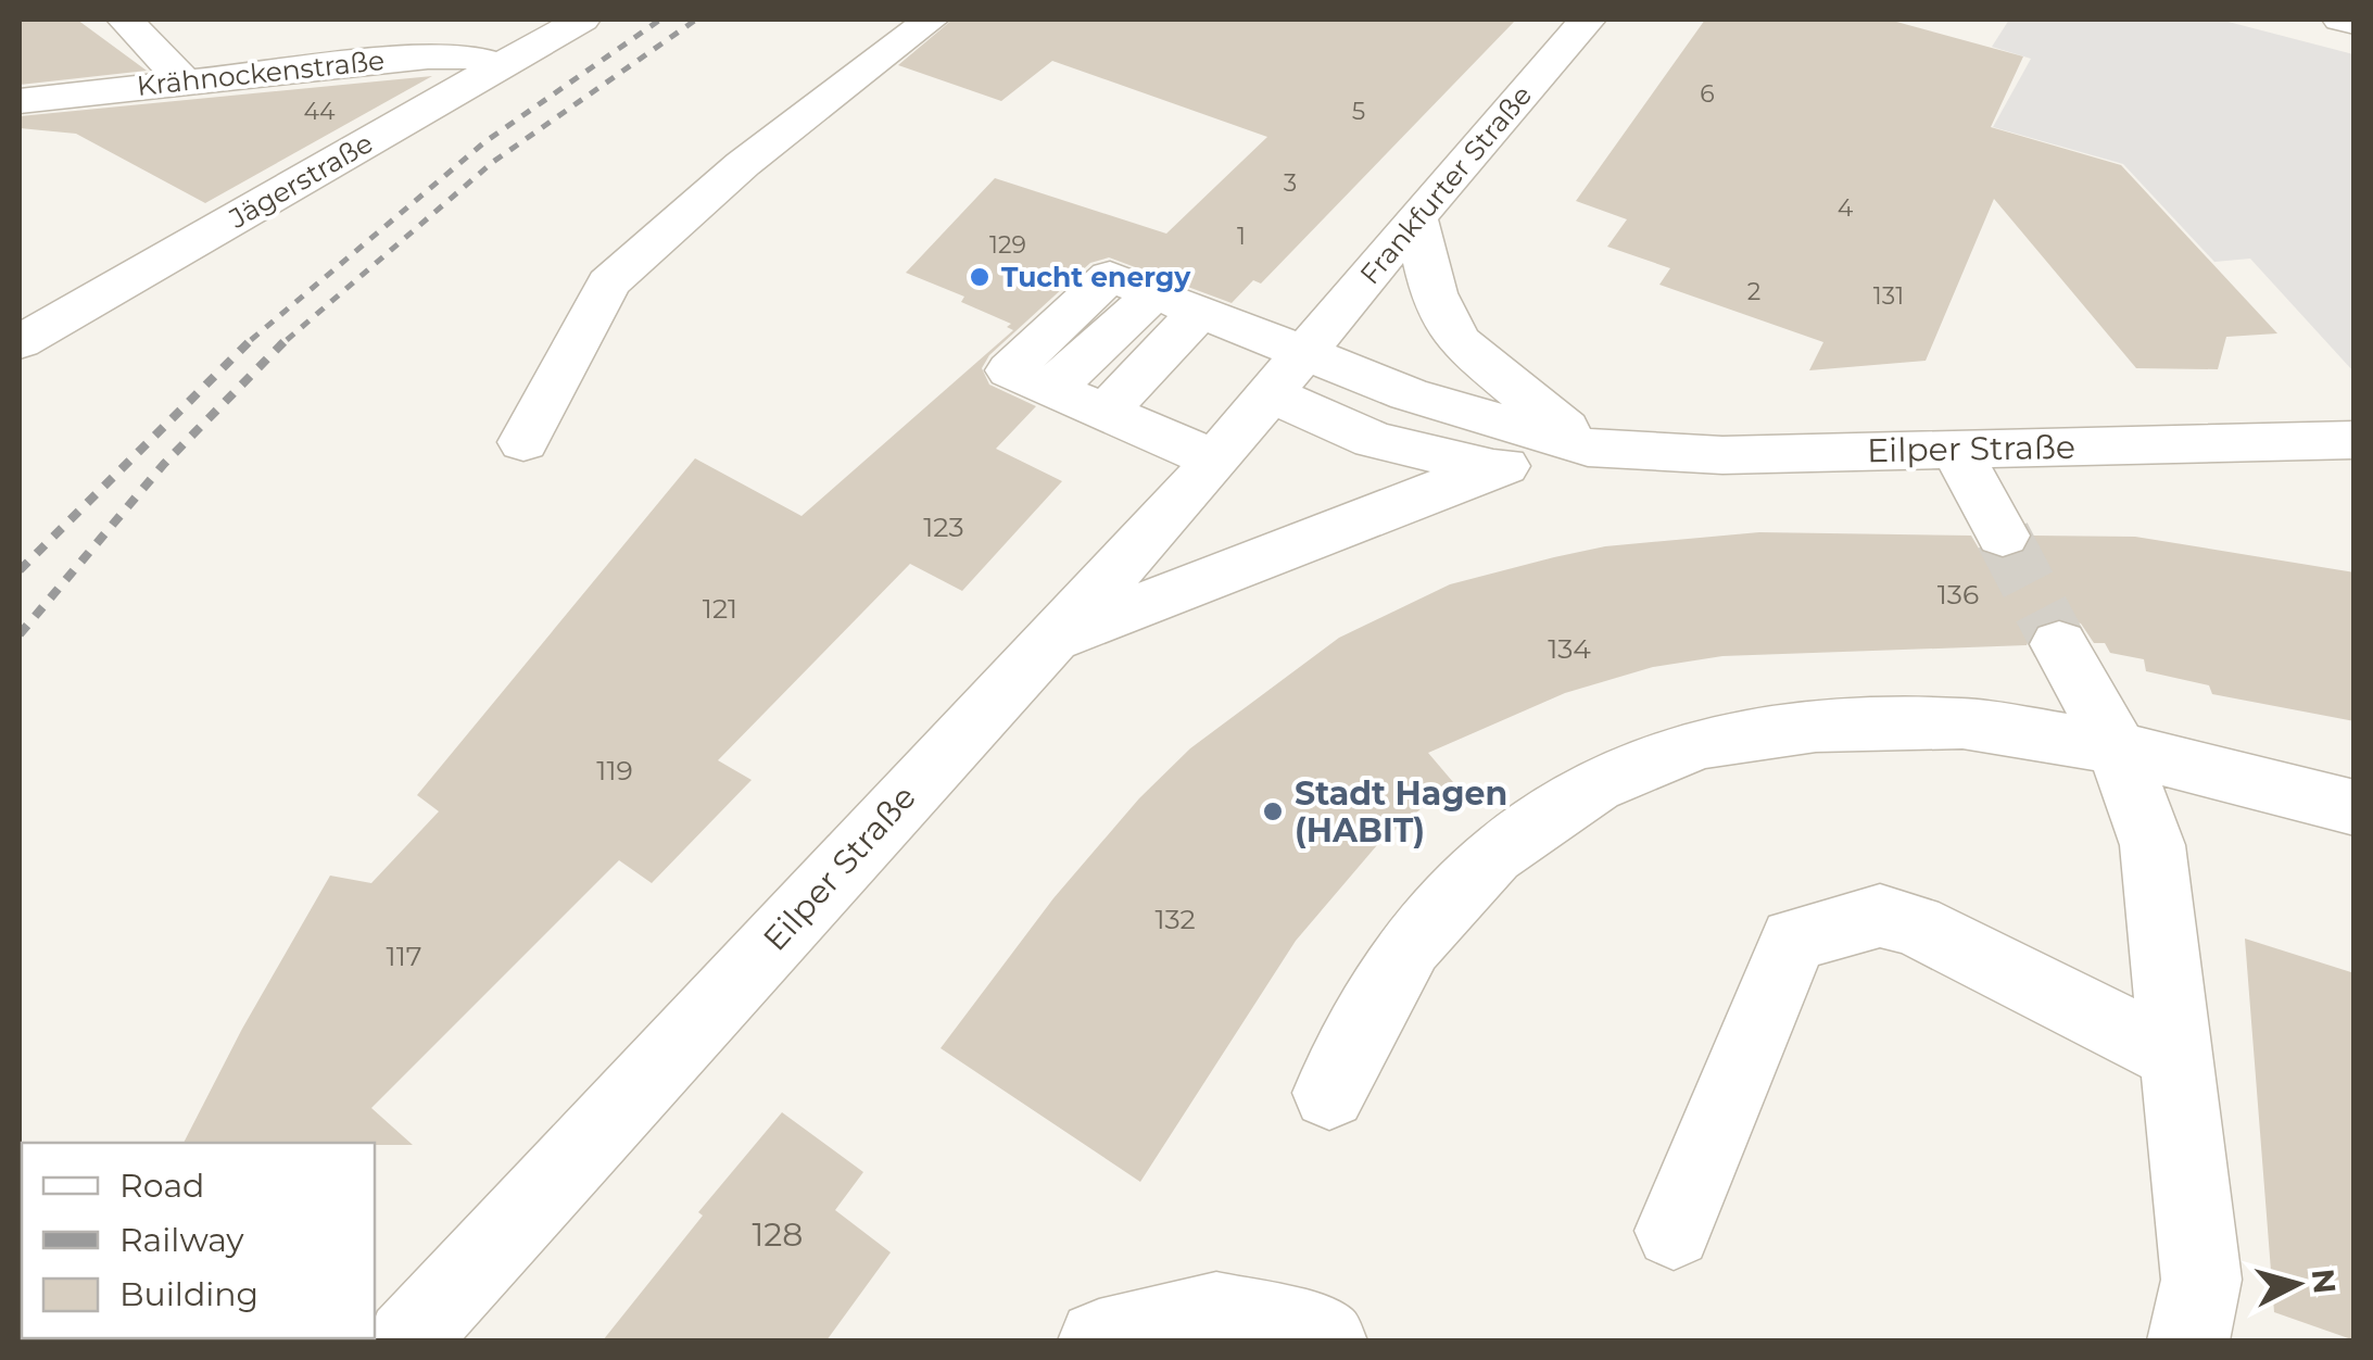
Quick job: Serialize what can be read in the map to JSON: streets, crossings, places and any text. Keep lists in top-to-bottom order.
{
  "streets": {
    "street": [
      "Krähnockenstraße",
      "Jägerstraße",
      "Frankfurter Straße",
      "Eilper Straße"
    ]
  },
  "crossings": [
    ["Krähnockenstraße", "Jägerstraße"],
    ["Frankfurter Straße", "Eilper Straße"]
  ],
  "places": ["Tucht energy", "Stadt Hagen (HABIT)"],
  "house_numbers": [
    "6",
    "44",
    "5",
    "3",
    "4",
    "1",
    "129",
    "2",
    "131",
    "123",
    "136",
    "121",
    "134",
    "119",
    "132",
    "117",
    "128"
  ],
  "legend": ["Road", "Railway", "Building"],
  "north": "right"
}
